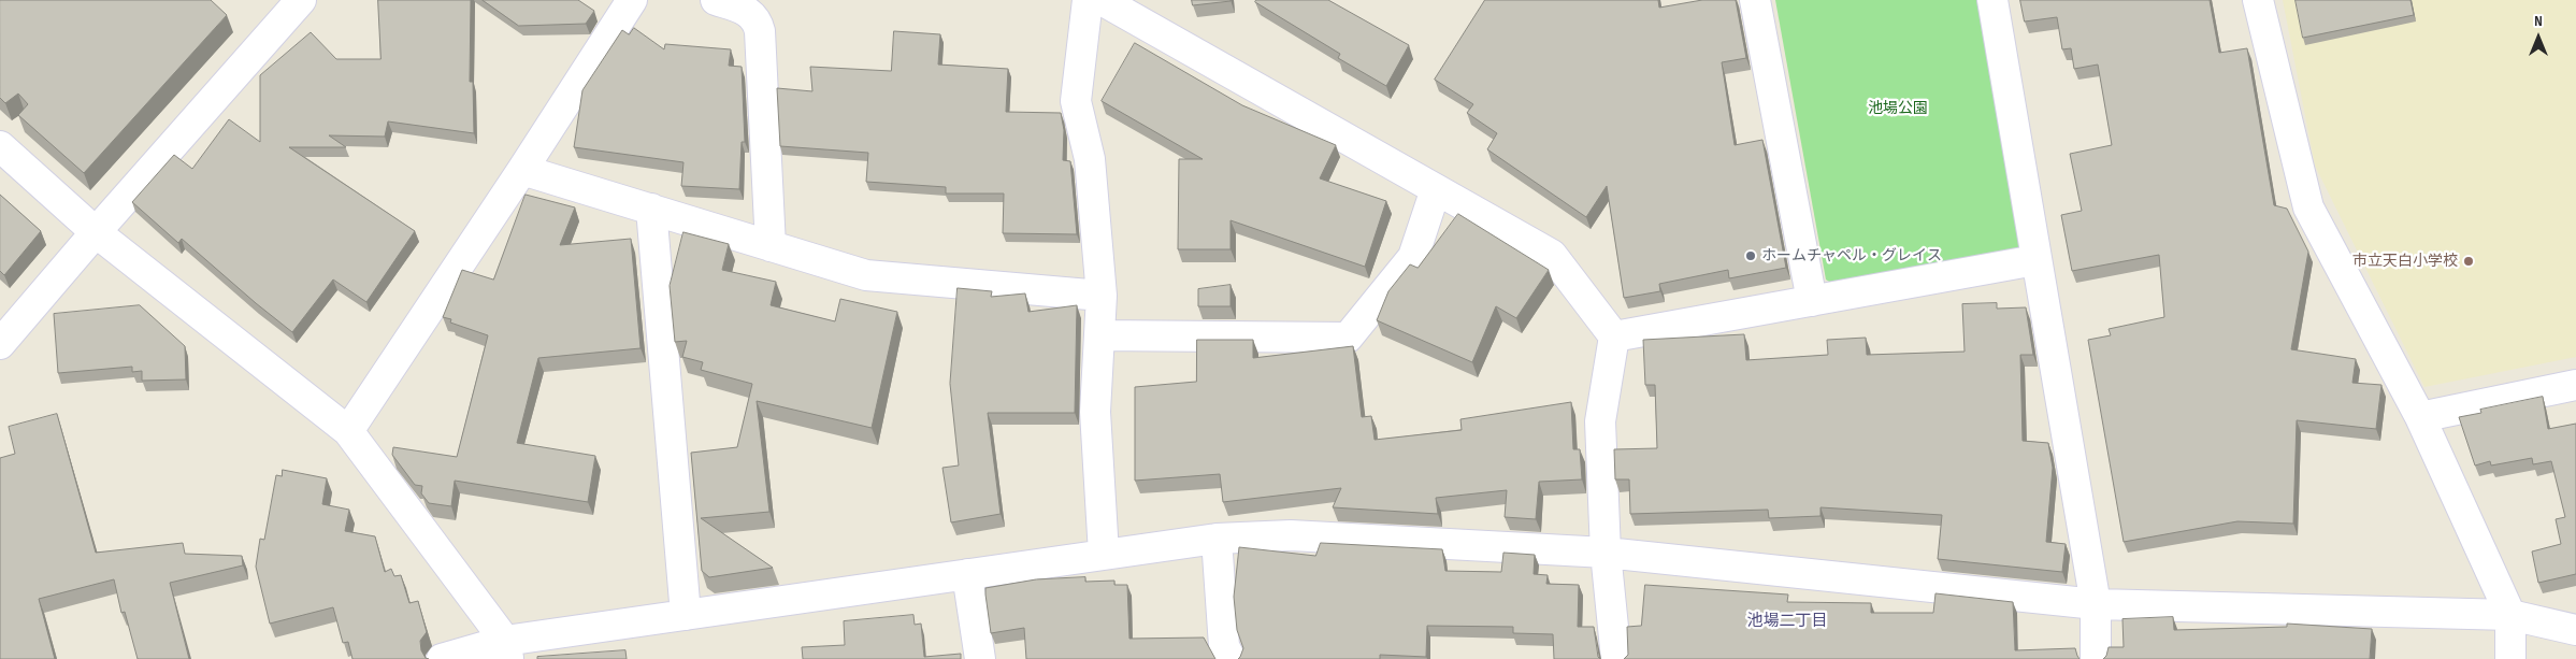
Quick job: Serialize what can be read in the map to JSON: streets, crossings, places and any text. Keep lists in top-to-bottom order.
{
  "districts": ["池場二丁目"],
  "parks": ["池場公園"],
  "places": ["ホームチャペル・グレイス", "市立天白小学校"],
  "north": "top"
}
